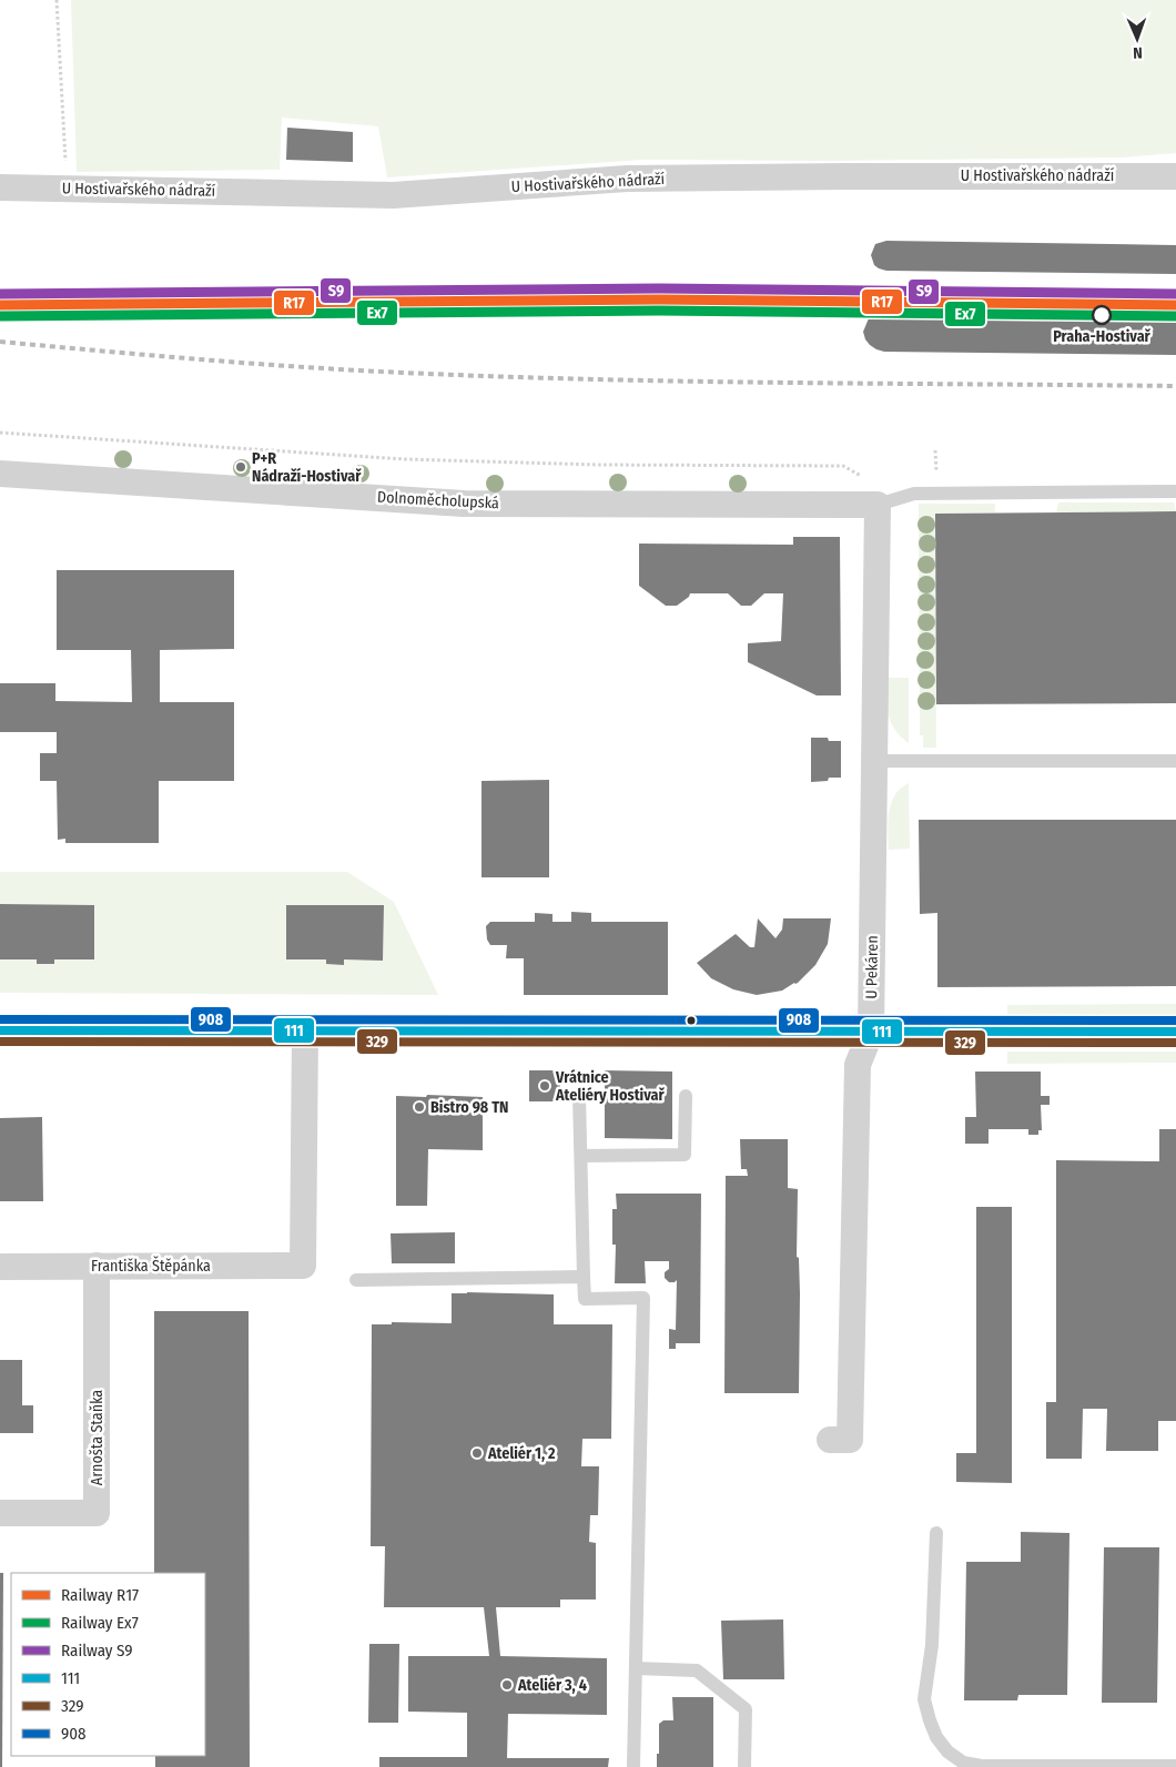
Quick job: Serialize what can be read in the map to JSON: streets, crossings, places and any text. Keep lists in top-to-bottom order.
{
  "streets": {
    "street": [
      "U Hostivařského nádraží",
      "Dolnoměcholupská",
      "U Pekáren",
      "Františka Štěpánka",
      "Arnošta Staňka"
    ]
  },
  "crossings": [
    ["Dolnoměcholupská", "U Pekáren"],
    ["Františka Štěpánka", "Arnošta Staňka"]
  ],
  "places": [
    "Praha-Hostivař",
    "P+R Nádraží-Hostivař",
    "Vrátnice Ateliéry Hostivař",
    "Bistro 98 TN",
    "Ateliér 1, 2",
    "Ateliér 3, 4"
  ],
  "lines": [
    "rail line S9",
    "rail line R17",
    "rail line Ex7",
    "transit line 908",
    "transit line 111",
    "transit line 329"
  ],
  "legend": [
    "Railway R17",
    "Railway Ex7",
    "Railway S9",
    "111",
    "329",
    "908"
  ],
  "north": "bottom"
}
